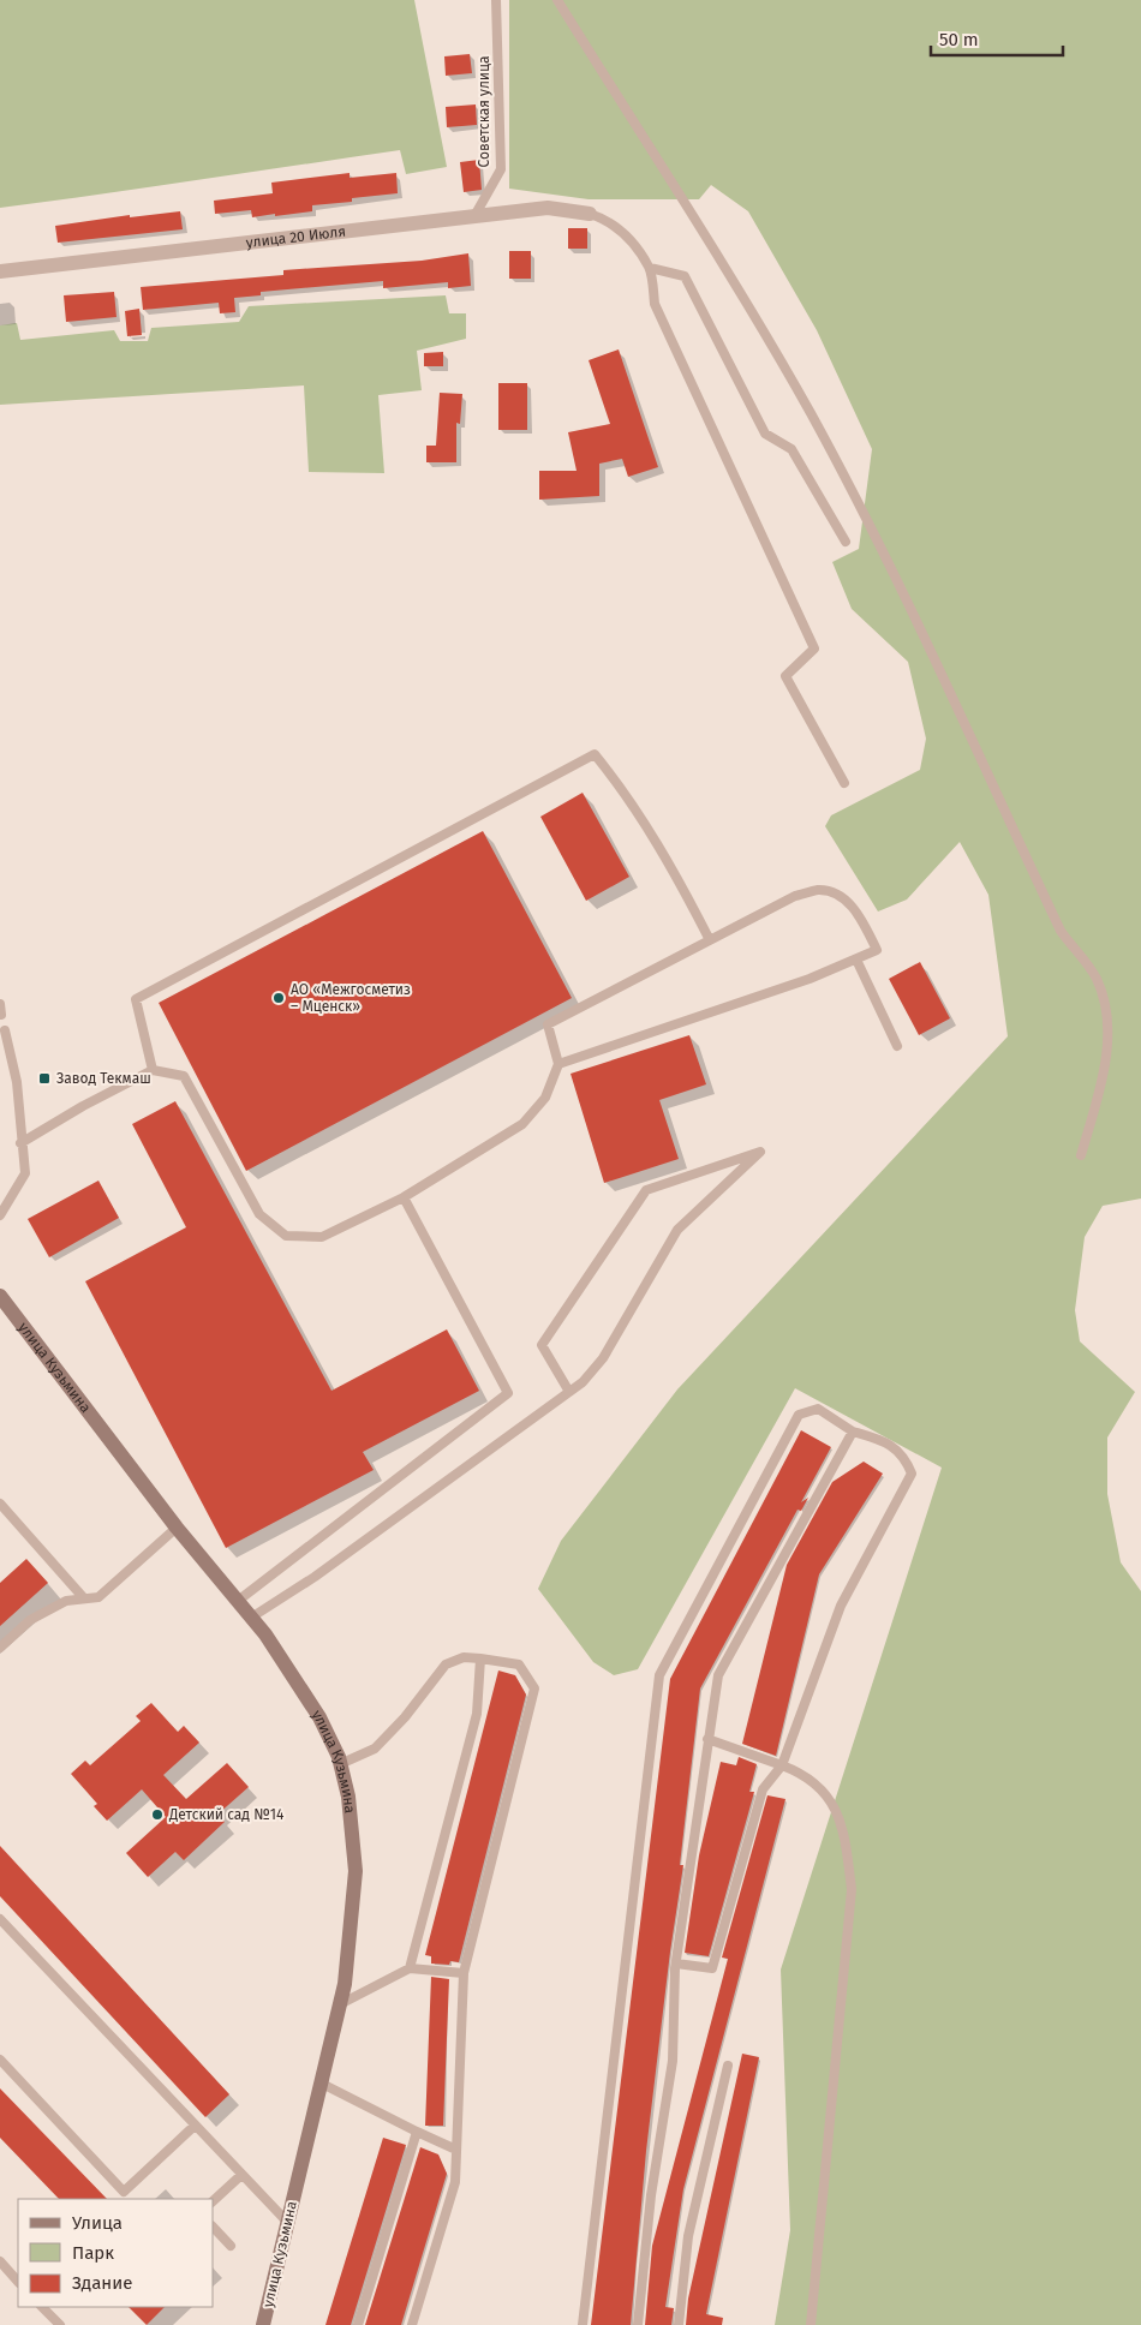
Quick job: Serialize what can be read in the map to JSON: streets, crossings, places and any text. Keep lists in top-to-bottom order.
{
  "streets": {
    "main road": ["улица Кузьмина"],
    "street": ["улица 20 Июля"],
    "lane": ["Советская улица"]
  },
  "crossings": [
    ["Советская улица", "улица 20 Июля"]
  ],
  "places": {
    "other": ["АО «Межгосметиз – Мценск»", "Детский сад №14"],
    "transit": ["Завод Текмаш"]
  },
  "legend": ["Улица", "Парк", "Здание"],
  "scale_bar": "50 m"
}
